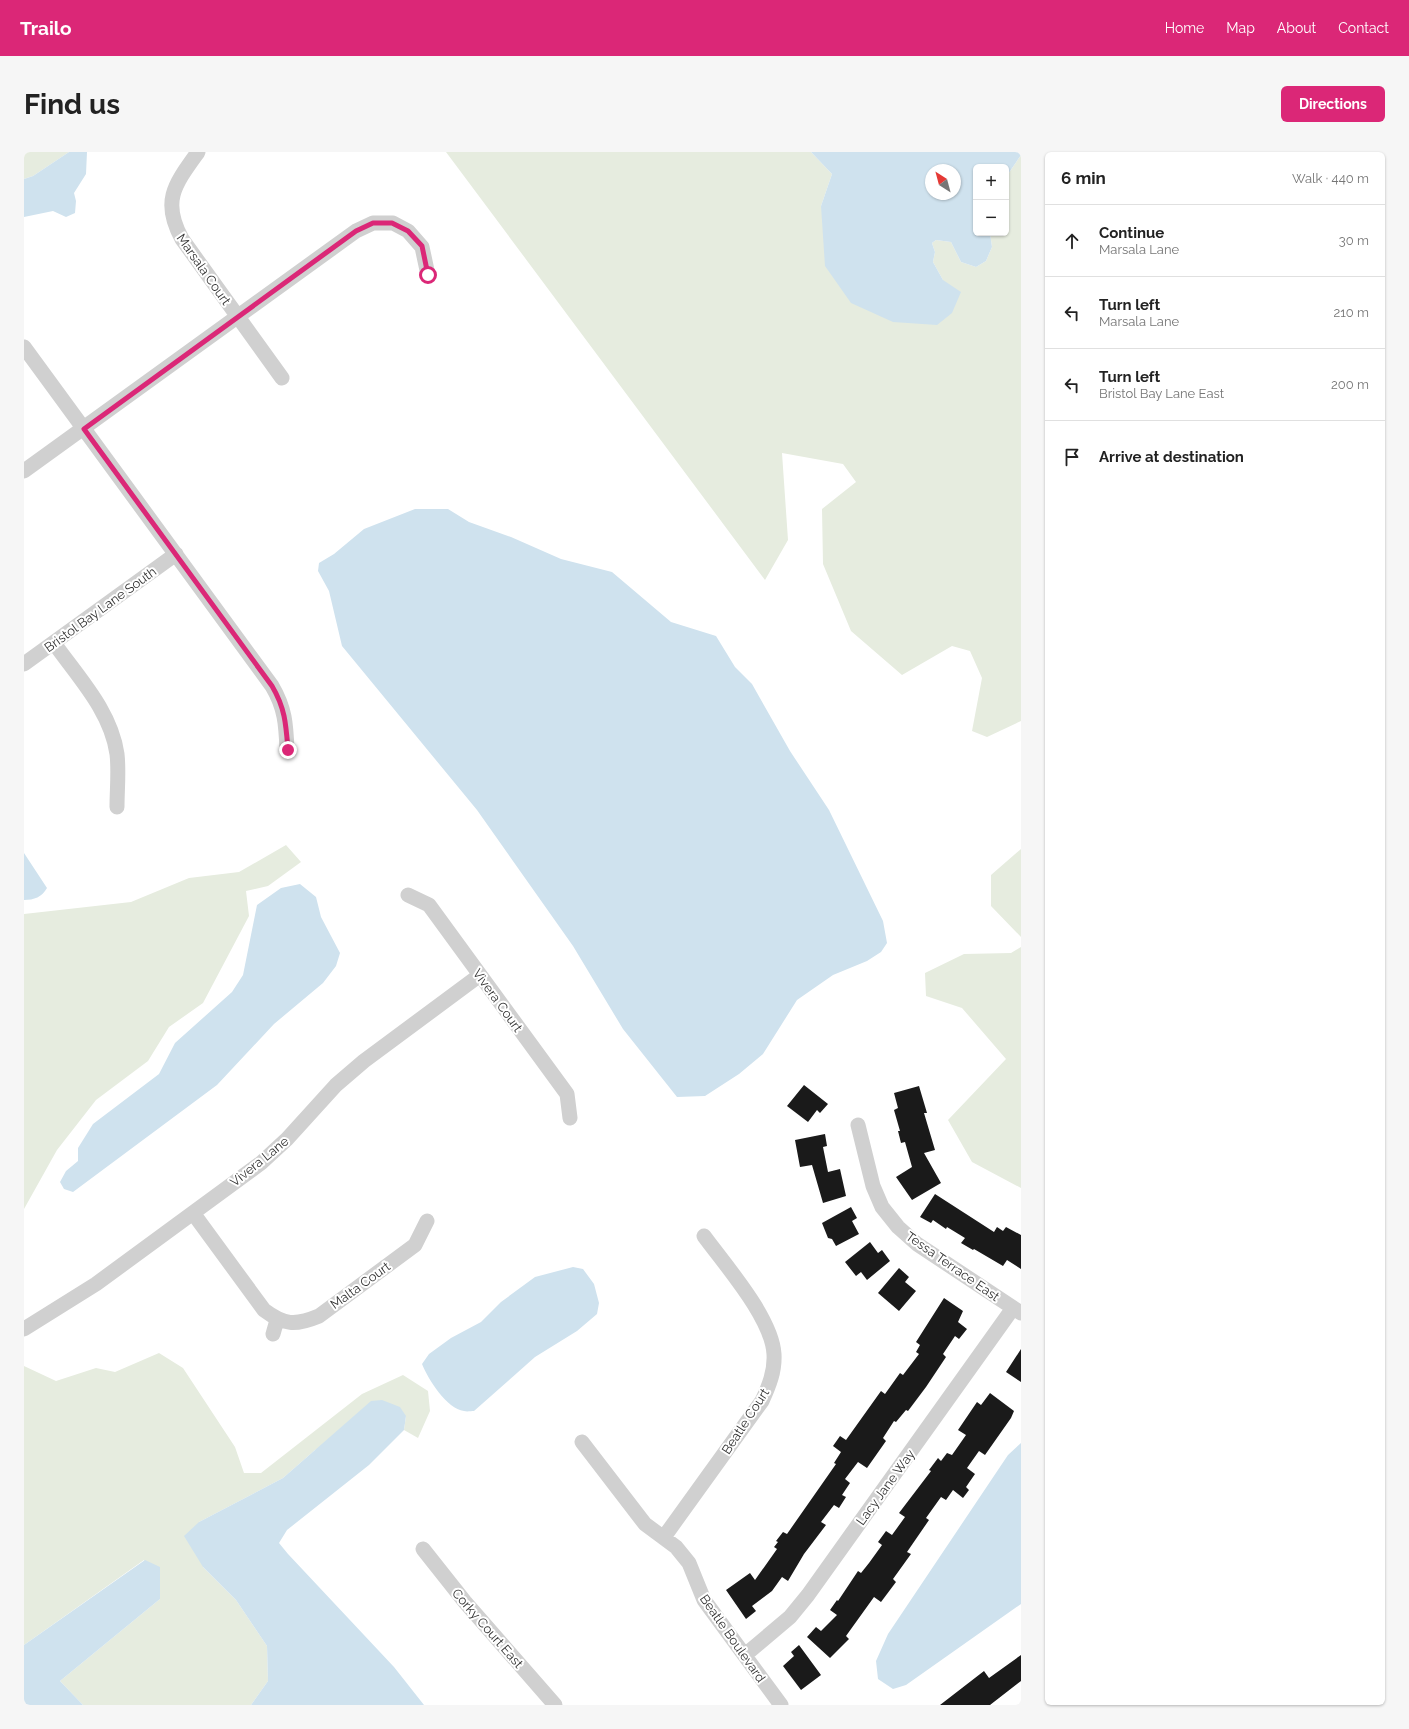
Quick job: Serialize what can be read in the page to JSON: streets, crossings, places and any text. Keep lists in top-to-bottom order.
{
  "streets": {
    "street": [
      "Marsala Court",
      "Bristol Bay Lane South",
      "Vivera Court",
      "Vivera Lane",
      "Tessa Terrace East",
      "Malta Court",
      "Beatle Court",
      "Lacy Jane Way",
      "Corky Court East",
      "Beatle Boulevard"
    ]
  },
  "crossings": [
    ["Vivera Court", "Vivera Lane"],
    ["Tessa Terrace East", "Lacy Jane Way"],
    ["Beatle Court", "Beatle Boulevard"],
    ["Lacy Jane Way", "Beatle Boulevard"]
  ],
  "north": "top left",
  "page": {
    "header": "Trailo",
    "nav": [
      "Home",
      "Map",
      "About",
      "Contact"
    ],
    "buttons": "Directions",
    "title": "Find us",
    "heading": ["6 min", "Walk · 440 m"],
    "map_buttons": ["+", "−"],
    "list": [
      ["Continue", "Marsala Lane", "30 m"],
      ["Turn left", "Marsala Lane", "210 m"],
      ["Turn left", "Bristol Bay Lane East", "200 m"],
      "Arrive at destination"
    ]
  }
}
